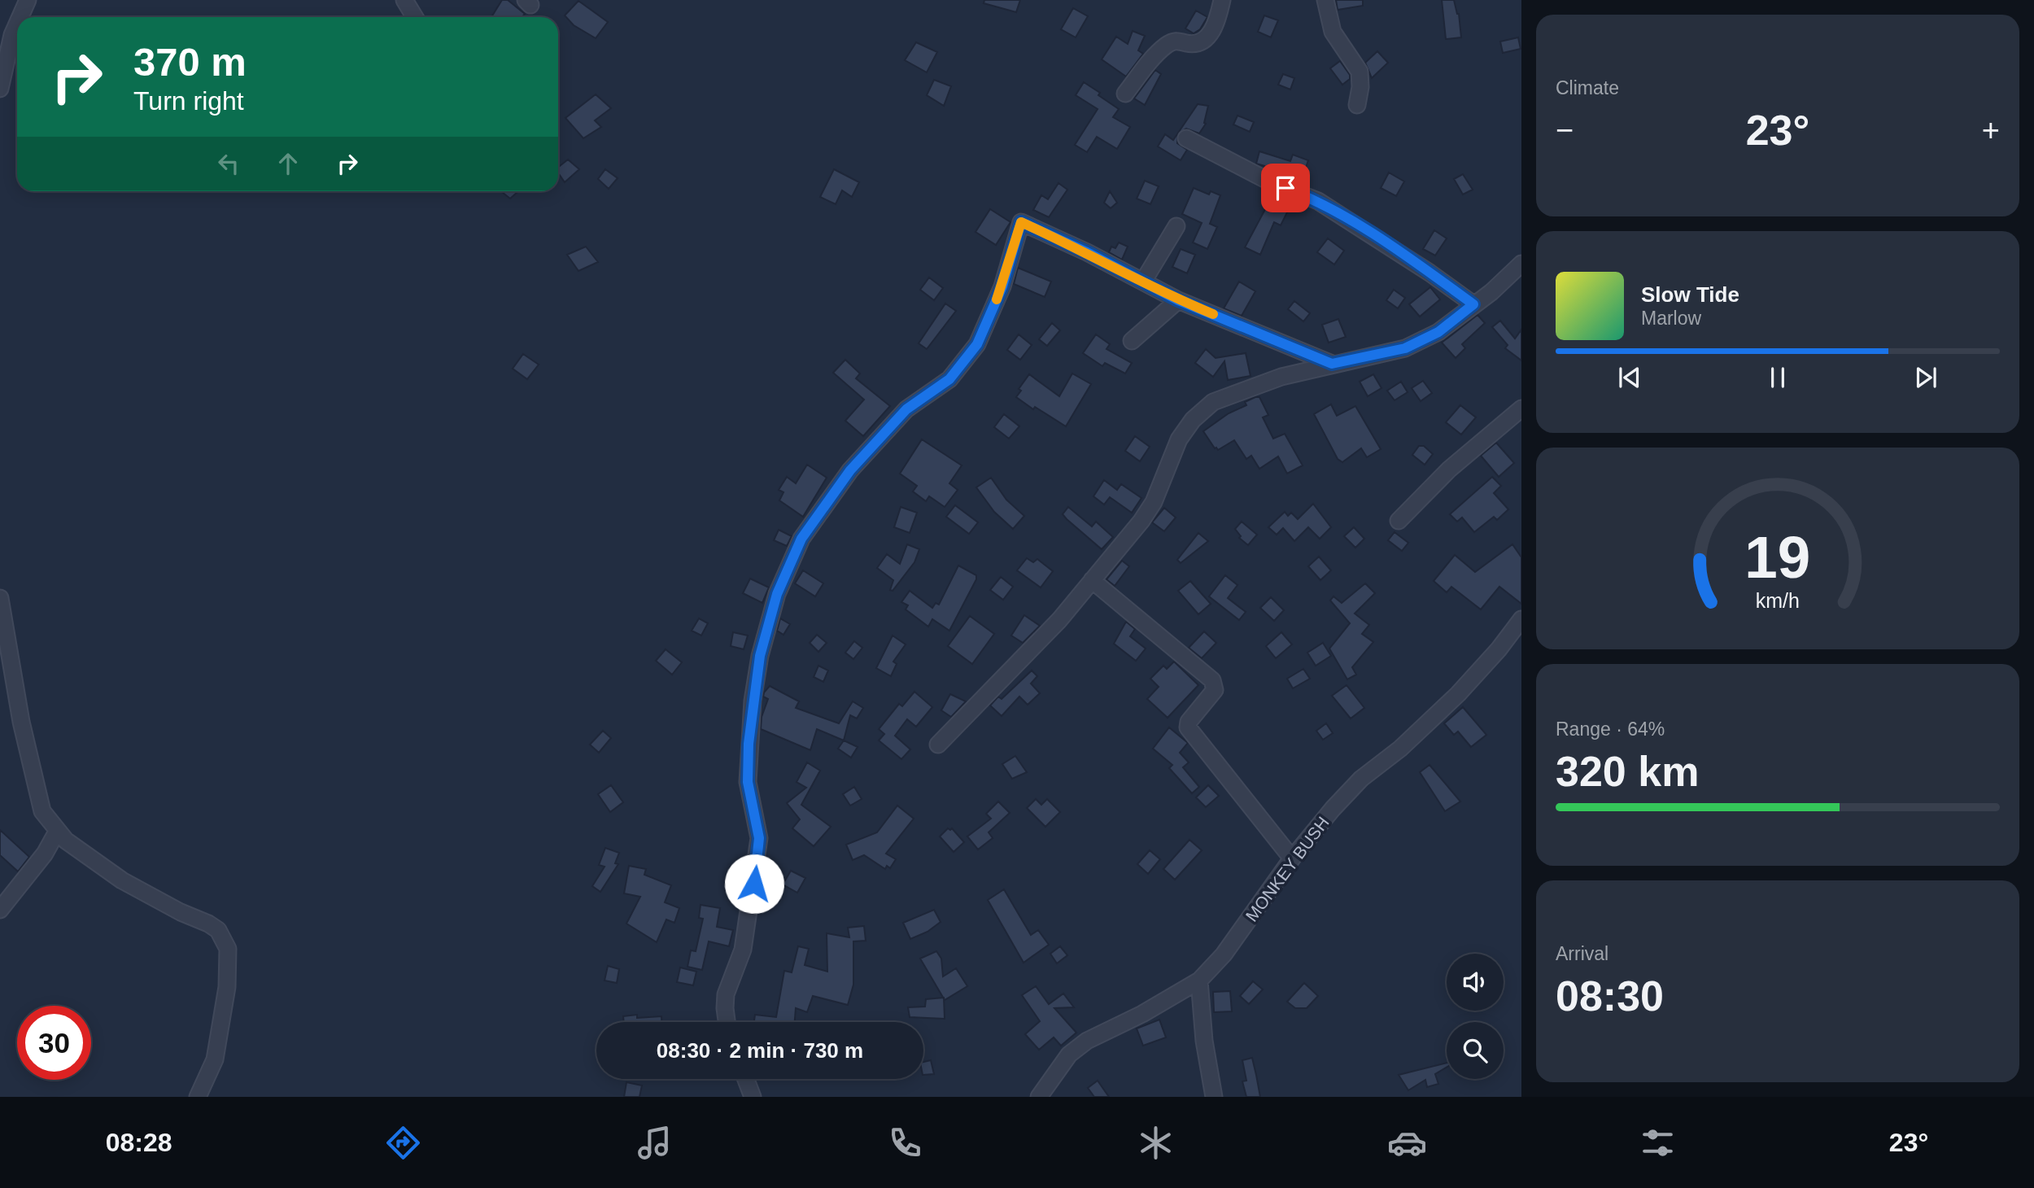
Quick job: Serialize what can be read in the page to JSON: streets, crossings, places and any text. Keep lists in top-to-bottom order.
{
  "streets": {
    "street": ["MONKEY BUSH"]
  },
  "page": {
    "tile": [
      "Climate",
      ["Range · 64%", "320 km"],
      ["Arrival", "08:30"]
    ],
    "turn": ["370 m", "Turn right"],
    "heat": ["−", "23°", "+"],
    "song": ["Slow Tide", "Marlow"],
    "limit": "30",
    "trip": "08:30 · 2 min · 730 m",
    "tabs": ["08:28", "23°"],
    "gauge": ["19", "km/h"]
  }
}
